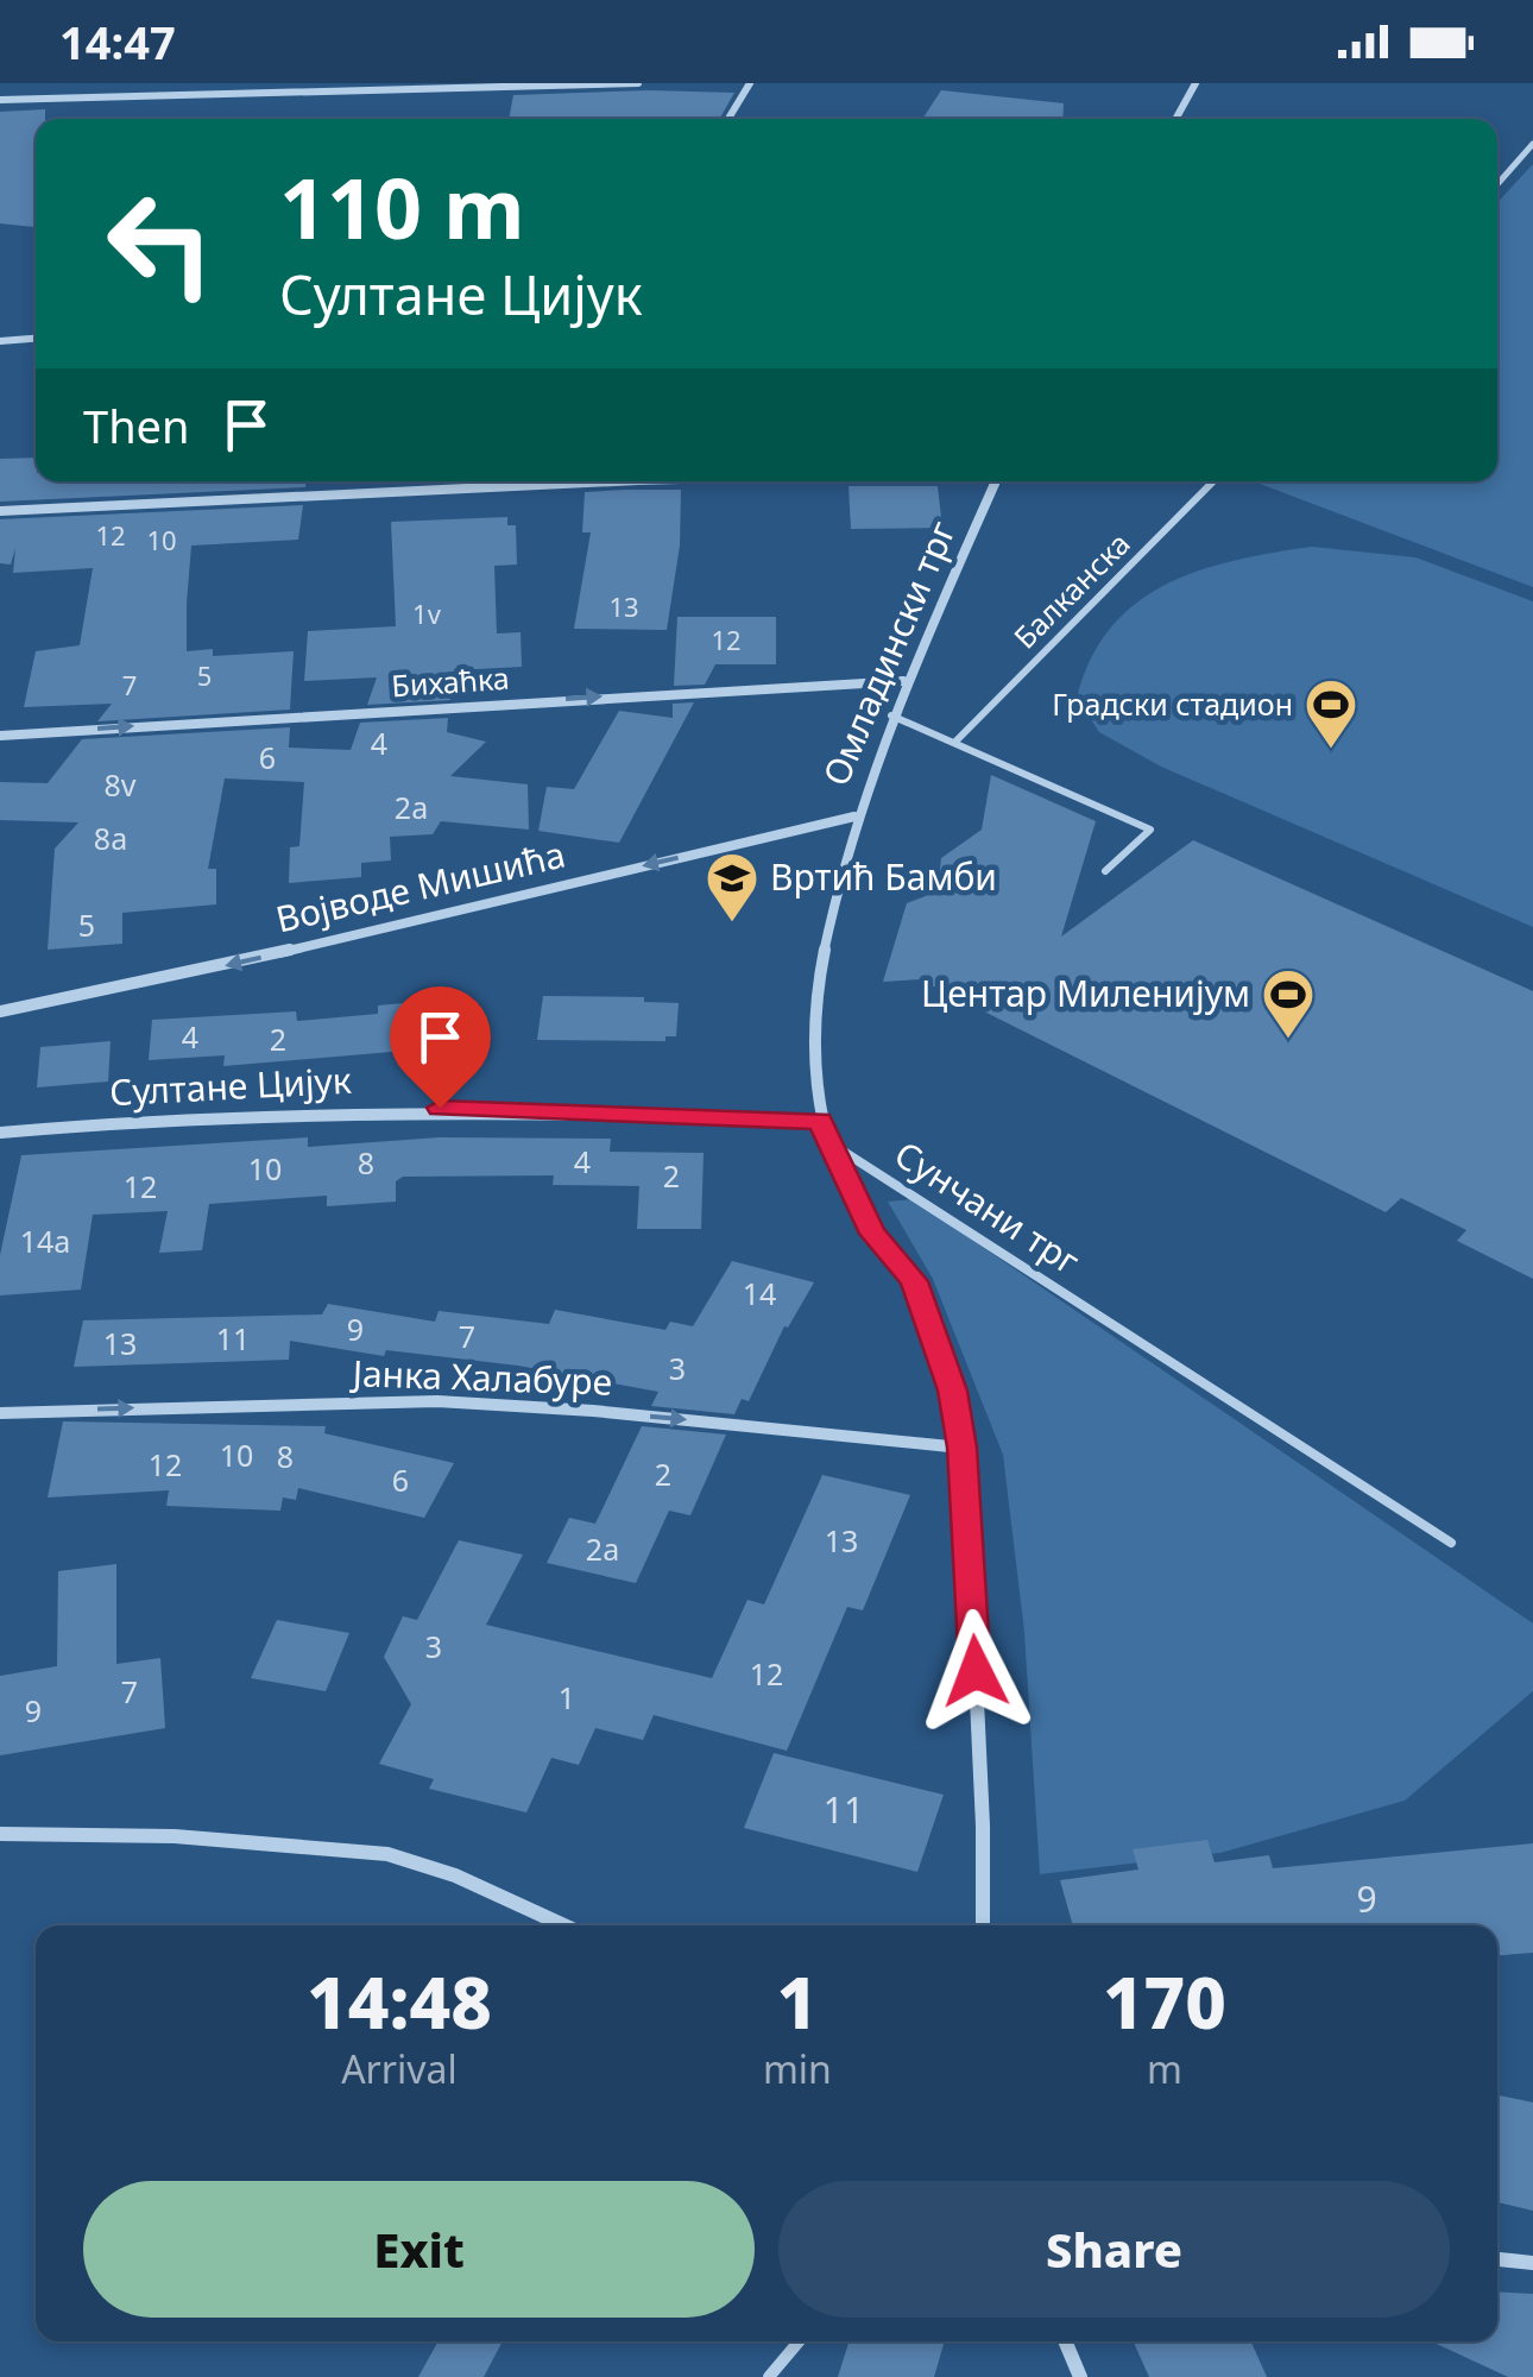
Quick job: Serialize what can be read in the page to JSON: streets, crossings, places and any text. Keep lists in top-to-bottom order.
{
  "streets": {
    "street": [
      "Балканска",
      "Омладински трг",
      "Бихаћка",
      "Војводе Мишића",
      "Султане Цијук",
      "Сунчани трг",
      "Јанка Халабуре"
    ]
  },
  "crossings": [
    ["Омладински трг", "Бихаћка"],
    ["Омладински трг", "Војводе Мишића"],
    ["Омладински трг", "Султане Цијук"],
    ["Омладински трг", "Сунчани трг"],
    ["Сунчани трг", "Јанка Халабуре"]
  ],
  "one_way": ["Бихаћка", "Војводе Мишића", "Јанка Халабуре"],
  "places": {
    "sports": ["Градски стадион", "Центар Миленијум"],
    "school or university": ["Вртић Бамби"]
  },
  "house_numbers": [
    "12",
    "10",
    "13",
    "1v",
    "12",
    "5",
    "7",
    "4",
    "6",
    "8v",
    "2a",
    "8a",
    "5",
    "4",
    "2",
    "4",
    "8",
    "10",
    "2",
    "12",
    "14a",
    "14",
    "9",
    "7",
    "11",
    "13",
    "3",
    "10",
    "8",
    "12",
    "2",
    "6",
    "13",
    "2a",
    "3",
    "12",
    "7",
    "1",
    "9",
    "11",
    "9"
  ],
  "page": {
    "status": "14:47",
    "turn": ["110 m", "Султане Цијук"],
    "then": "Then",
    "eta": [
      "14:48",
      "Arrival",
      "1",
      "min",
      "170",
      "m"
    ],
    "buttons": ["Exit", "Share"]
  }
}
